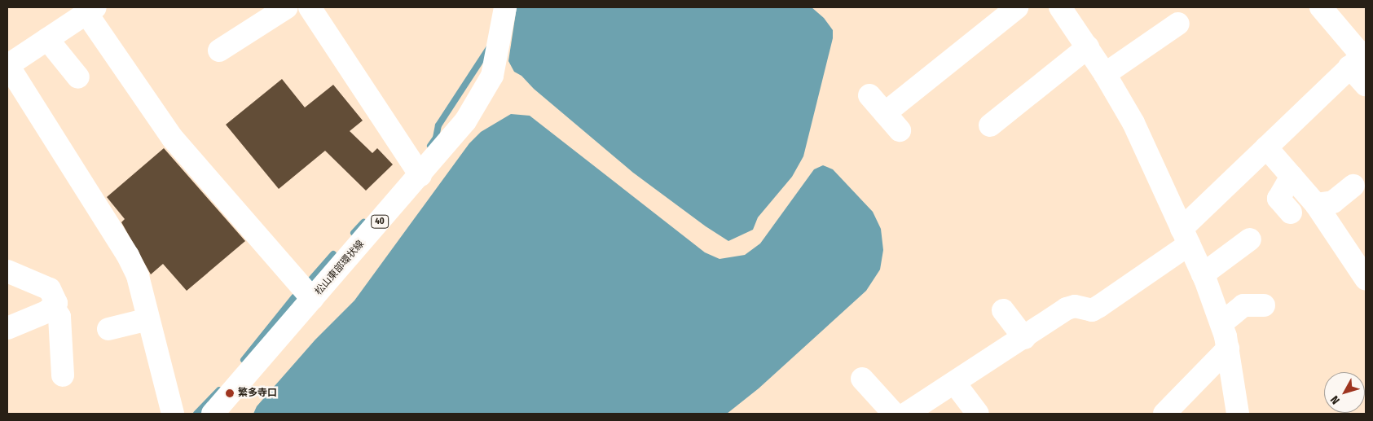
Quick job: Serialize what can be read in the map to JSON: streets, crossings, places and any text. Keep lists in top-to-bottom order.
{
  "streets": {
    "street": ["40", "松山東部環状線"]
  },
  "places": ["繁多寺口"],
  "north": "bottom left"
}
